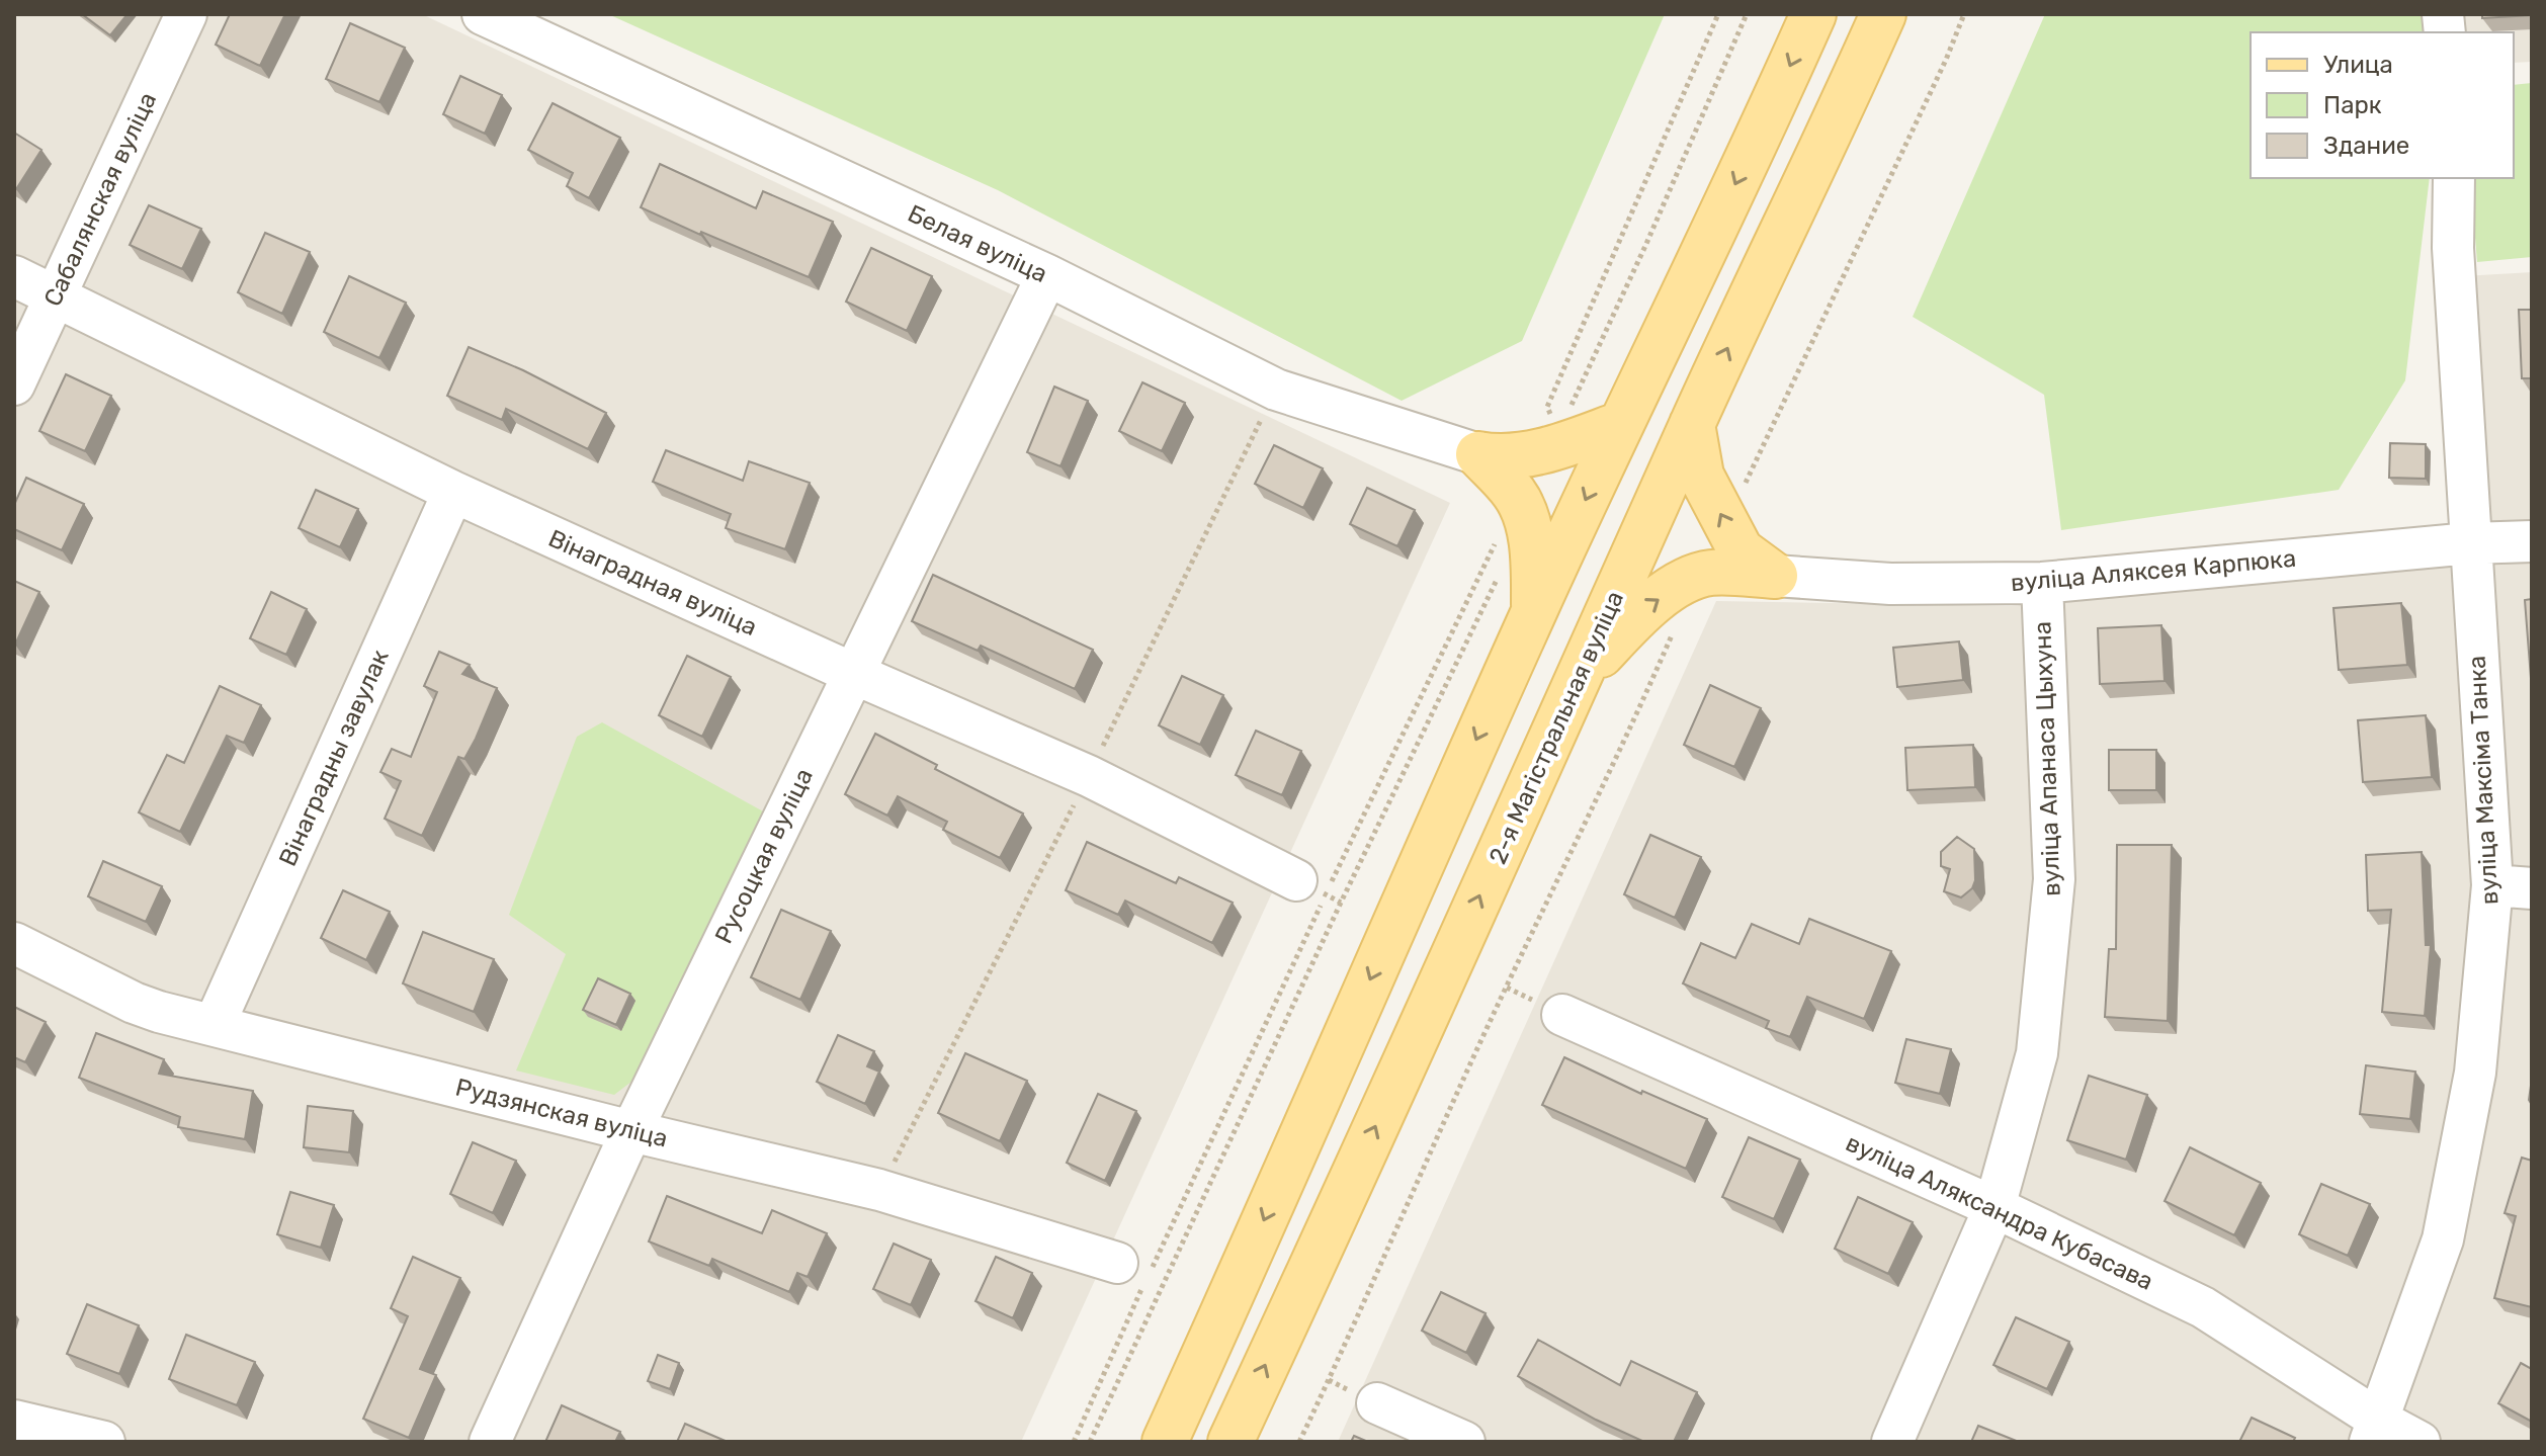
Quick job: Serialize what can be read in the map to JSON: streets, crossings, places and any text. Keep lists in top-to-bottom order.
{
  "streets": {
    "main road": ["2-я Магістральная вуліца"],
    "street": [
      "Сабалянская вуліца",
      "Белая вуліца",
      "вуліца Аляксея Карпюка",
      "Вінаградная вуліца",
      "Вінаградны завулак",
      "вуліца Апанаса Цыхуна",
      "вуліца Максіма Танка",
      "Русоцкая вуліца",
      "Рудзянская вуліца",
      "вуліца Аляксандра Кубасава"
    ]
  },
  "crossings": [
    ["Сабалянская вуліца", "Вінаградная вуліца"],
    ["Белая вуліца", "Русоцкая вуліца"],
    ["вуліца Аляксея Карпюка", "вуліца Апанаса Цыхуна"],
    ["вуліца Аляксея Карпюка", "вуліца Максіма Танка"],
    ["Вінаградная вуліца", "Вінаградны завулак"],
    ["Вінаградная вуліца", "Русоцкая вуліца"],
    ["Вінаградны завулак", "Рудзянская вуліца"],
    ["вуліца Апанаса Цыхуна", "вуліца Аляксандра Кубасава"],
    ["вуліца Максіма Танка", "вуліца Аляксандра Кубасава"],
    ["Русоцкая вуліца", "Рудзянская вуліца"]
  ],
  "legend": ["Улица", "Парк", "Здание"]
}
